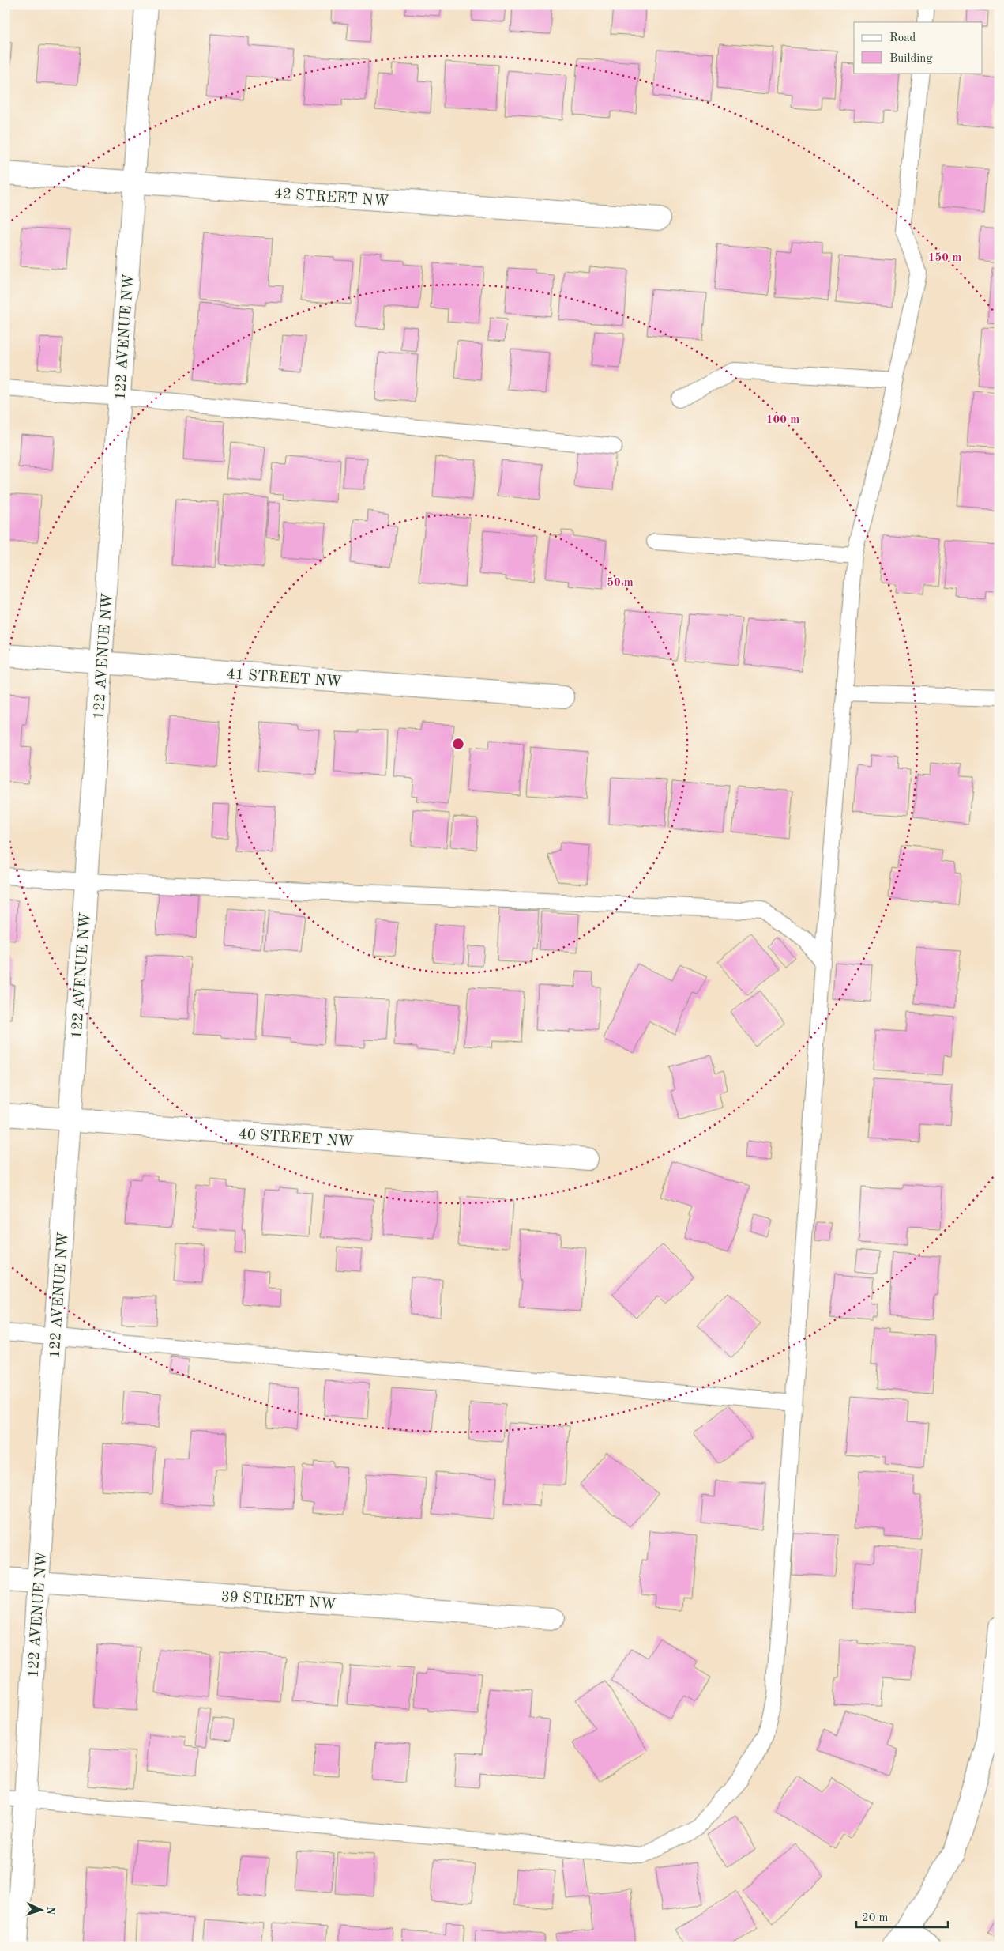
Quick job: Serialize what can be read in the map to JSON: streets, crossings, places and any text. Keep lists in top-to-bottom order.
{
  "streets": {
    "street": [
      "42 STREET NW",
      "122 AVENUE NW",
      "41 STREET NW",
      "40 STREET NW",
      "39 STREET NW"
    ]
  },
  "crossings": [
    ["42 STREET NW", "122 AVENUE NW"],
    ["122 AVENUE NW", "41 STREET NW"],
    ["122 AVENUE NW", "40 STREET NW"],
    ["122 AVENUE NW", "39 STREET NW"]
  ],
  "legend": ["Road", "Building"],
  "scale_bar": "20 m",
  "north": "right",
  "rings": ["150 m", "100 m", "50 m"]
}
